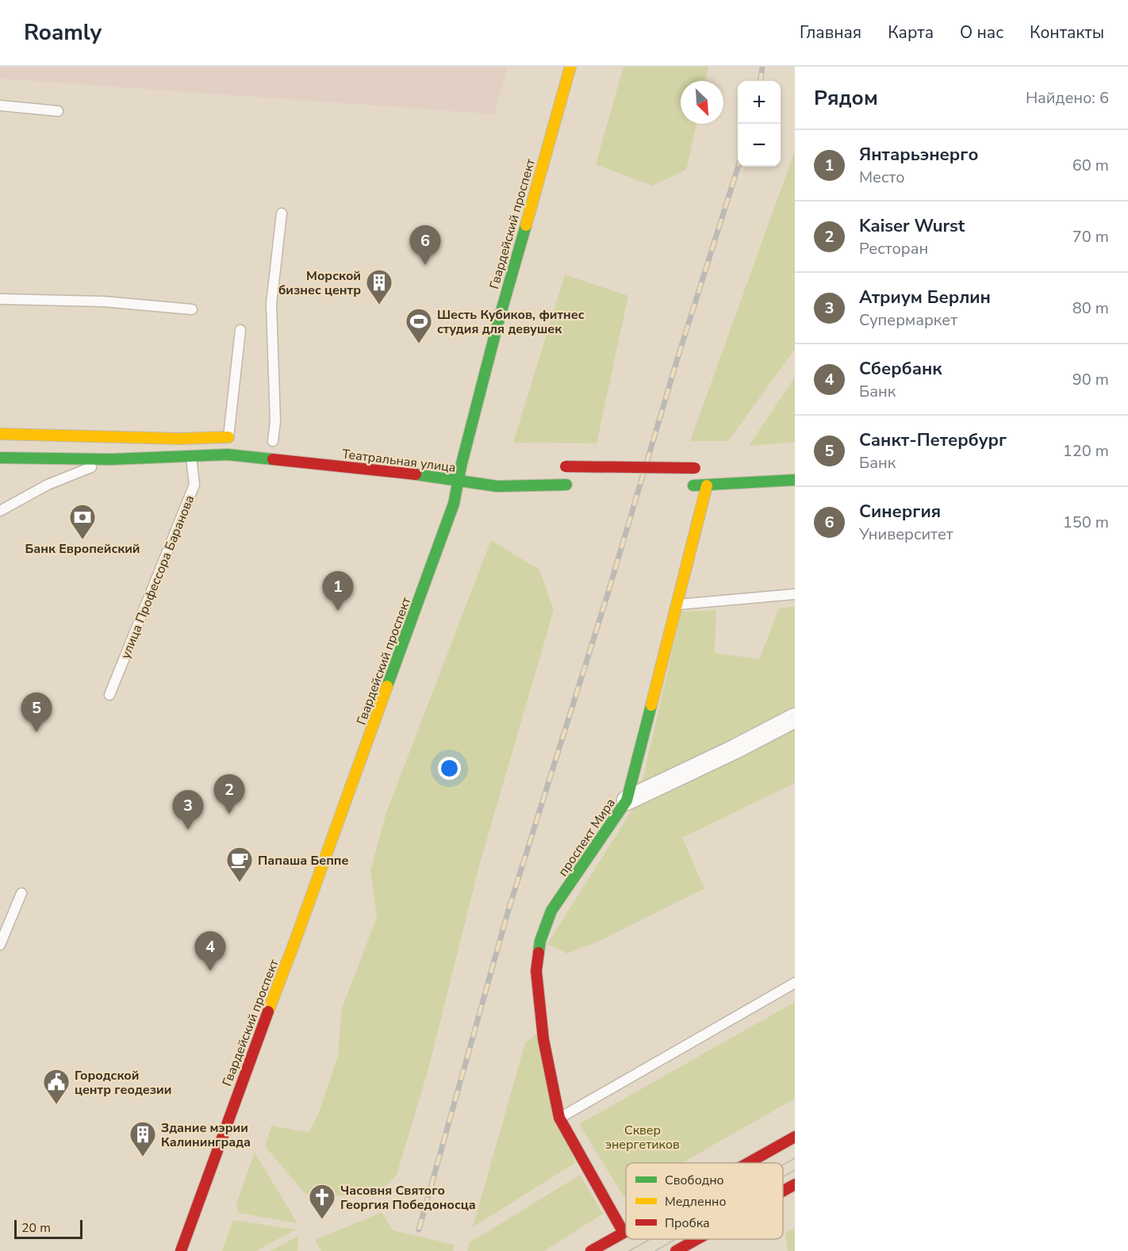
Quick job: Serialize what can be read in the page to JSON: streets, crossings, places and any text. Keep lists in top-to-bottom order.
{
  "streets": {
    "main road": ["Гвардейский проспект", "Театральная улица", "проспект Мира"],
    "lane": ["улица Профессора Баранова"]
  },
  "crossings": [
    ["Гвардейский проспект", "Театральная улица"],
    ["Театральная улица", "улица Профессора Баранова"]
  ],
  "parks": ["Сквер энергетиков"],
  "places": {
    "building": ["Морской бизнес центр", "Здание мэрии Калининграда"],
    "sports": ["Шесть Кубиков, фитнес студия для девушек"],
    "bank": ["Банк Европейский"],
    "cafe": ["Папаша Беппе"],
    "public building": ["Городской центр геодезии"],
    "church": ["Часовня Святого Георгия Победоносца"]
  },
  "legend": ["Свободно", "Медленно", "Пробка"],
  "scale_bar": "20 m",
  "north": "bottom right",
  "page": {
    "header": "Roamly",
    "nav": [
      "Главная",
      "Карта",
      "О нас",
      "Контакты"
    ],
    "heading": ["Рядом", "Найдено: 6"],
    "map_buttons": ["+", "−"],
    "list": [
      {
        "mark": "1",
        "name": "Янтарьэнерго",
        "note": "Место",
        "value": "60 m"
      },
      {
        "mark": "2",
        "name": "Kaiser Wurst",
        "note": "Ресторан",
        "value": "70 m"
      },
      {
        "mark": "3",
        "name": "Атриум Берлин",
        "note": "Супермаркет",
        "value": "80 m"
      },
      {
        "mark": "4",
        "name": "Сбербанк",
        "note": "Банк",
        "value": "90 m"
      },
      {
        "mark": "5",
        "name": "Санкт-Петербург",
        "note": "Банк",
        "value": "120 m"
      },
      {
        "mark": "6",
        "name": "Синергия",
        "note": "Университет",
        "value": "150 m"
      }
    ],
    "pins": [
      "6",
      "1",
      "5",
      "2",
      "3",
      "4"
    ],
    "scale": "20 m"
  }
}
